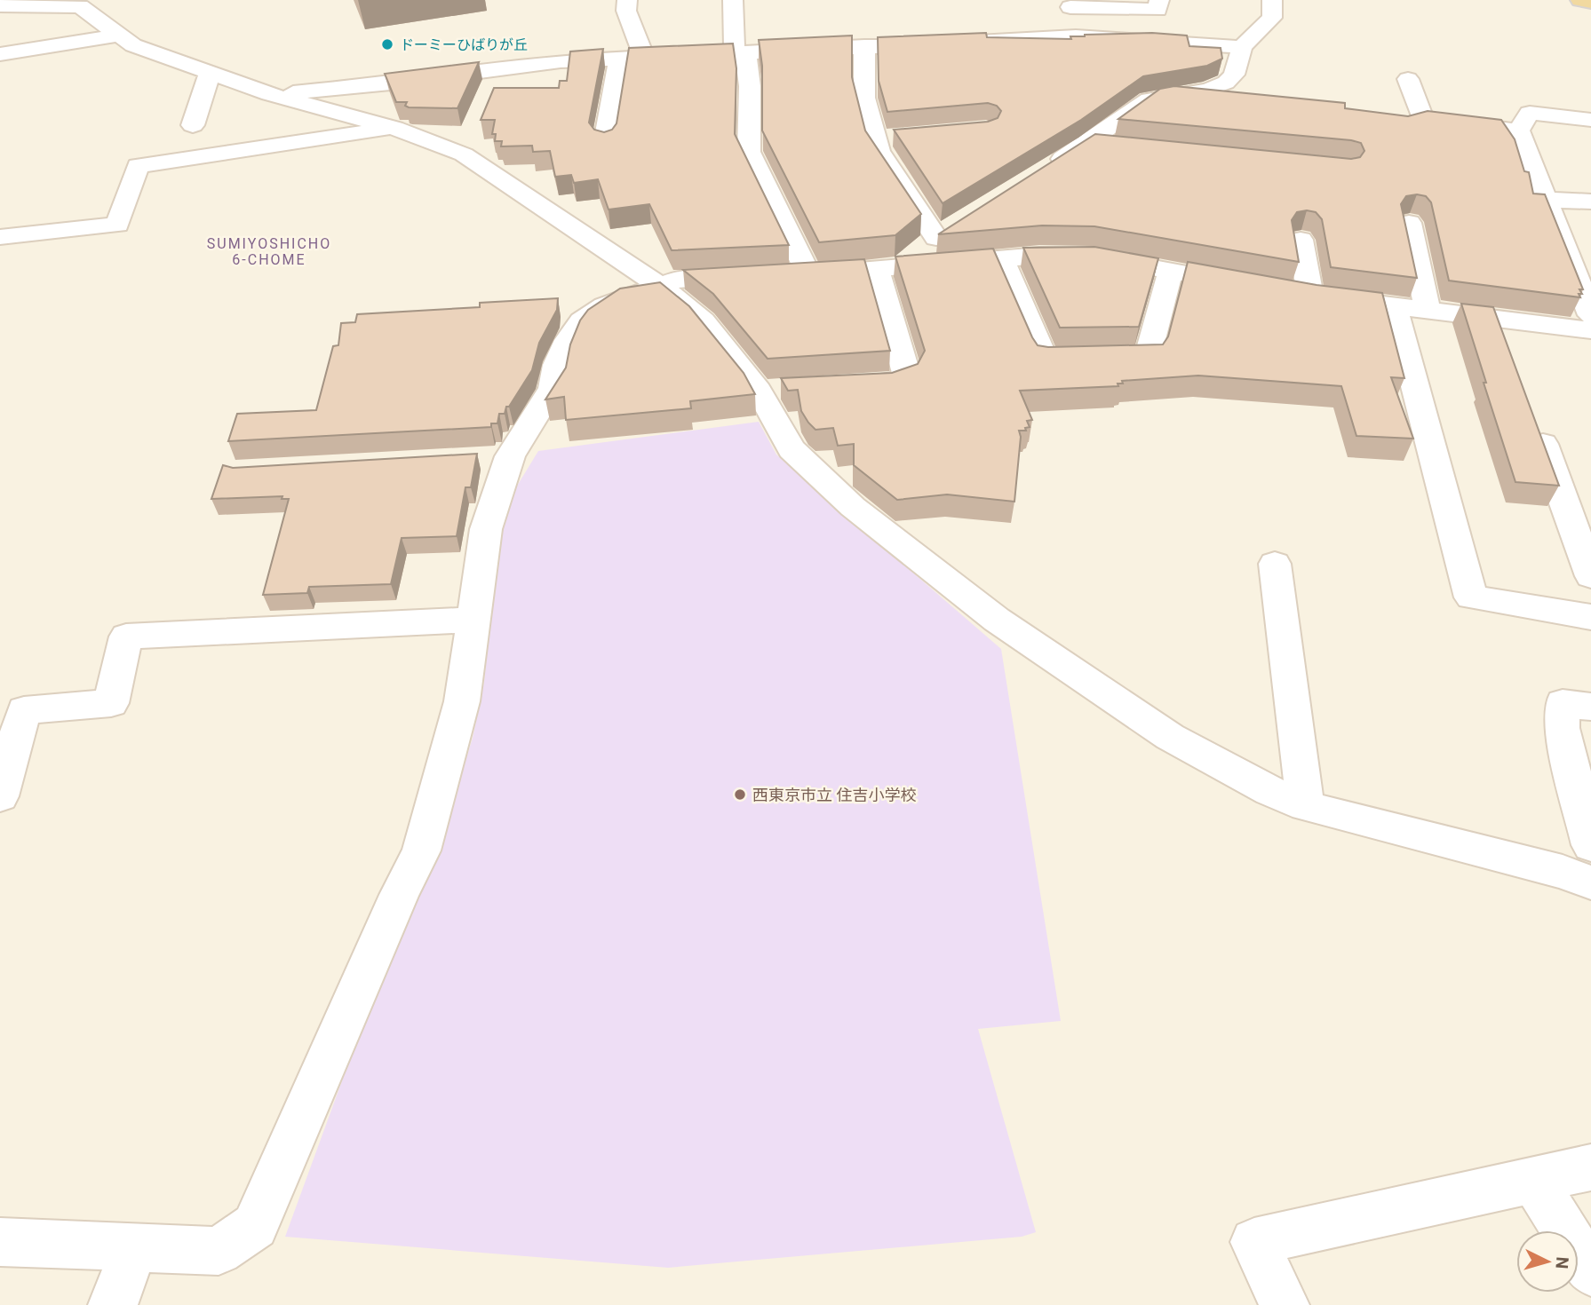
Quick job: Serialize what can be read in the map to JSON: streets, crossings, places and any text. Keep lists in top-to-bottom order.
{
  "districts": ["SUMIYOSHICHO 6-CHOME"],
  "places": ["ドーミーひばりが丘", "西東京市立 住吉小学校"],
  "north": "right"
}
